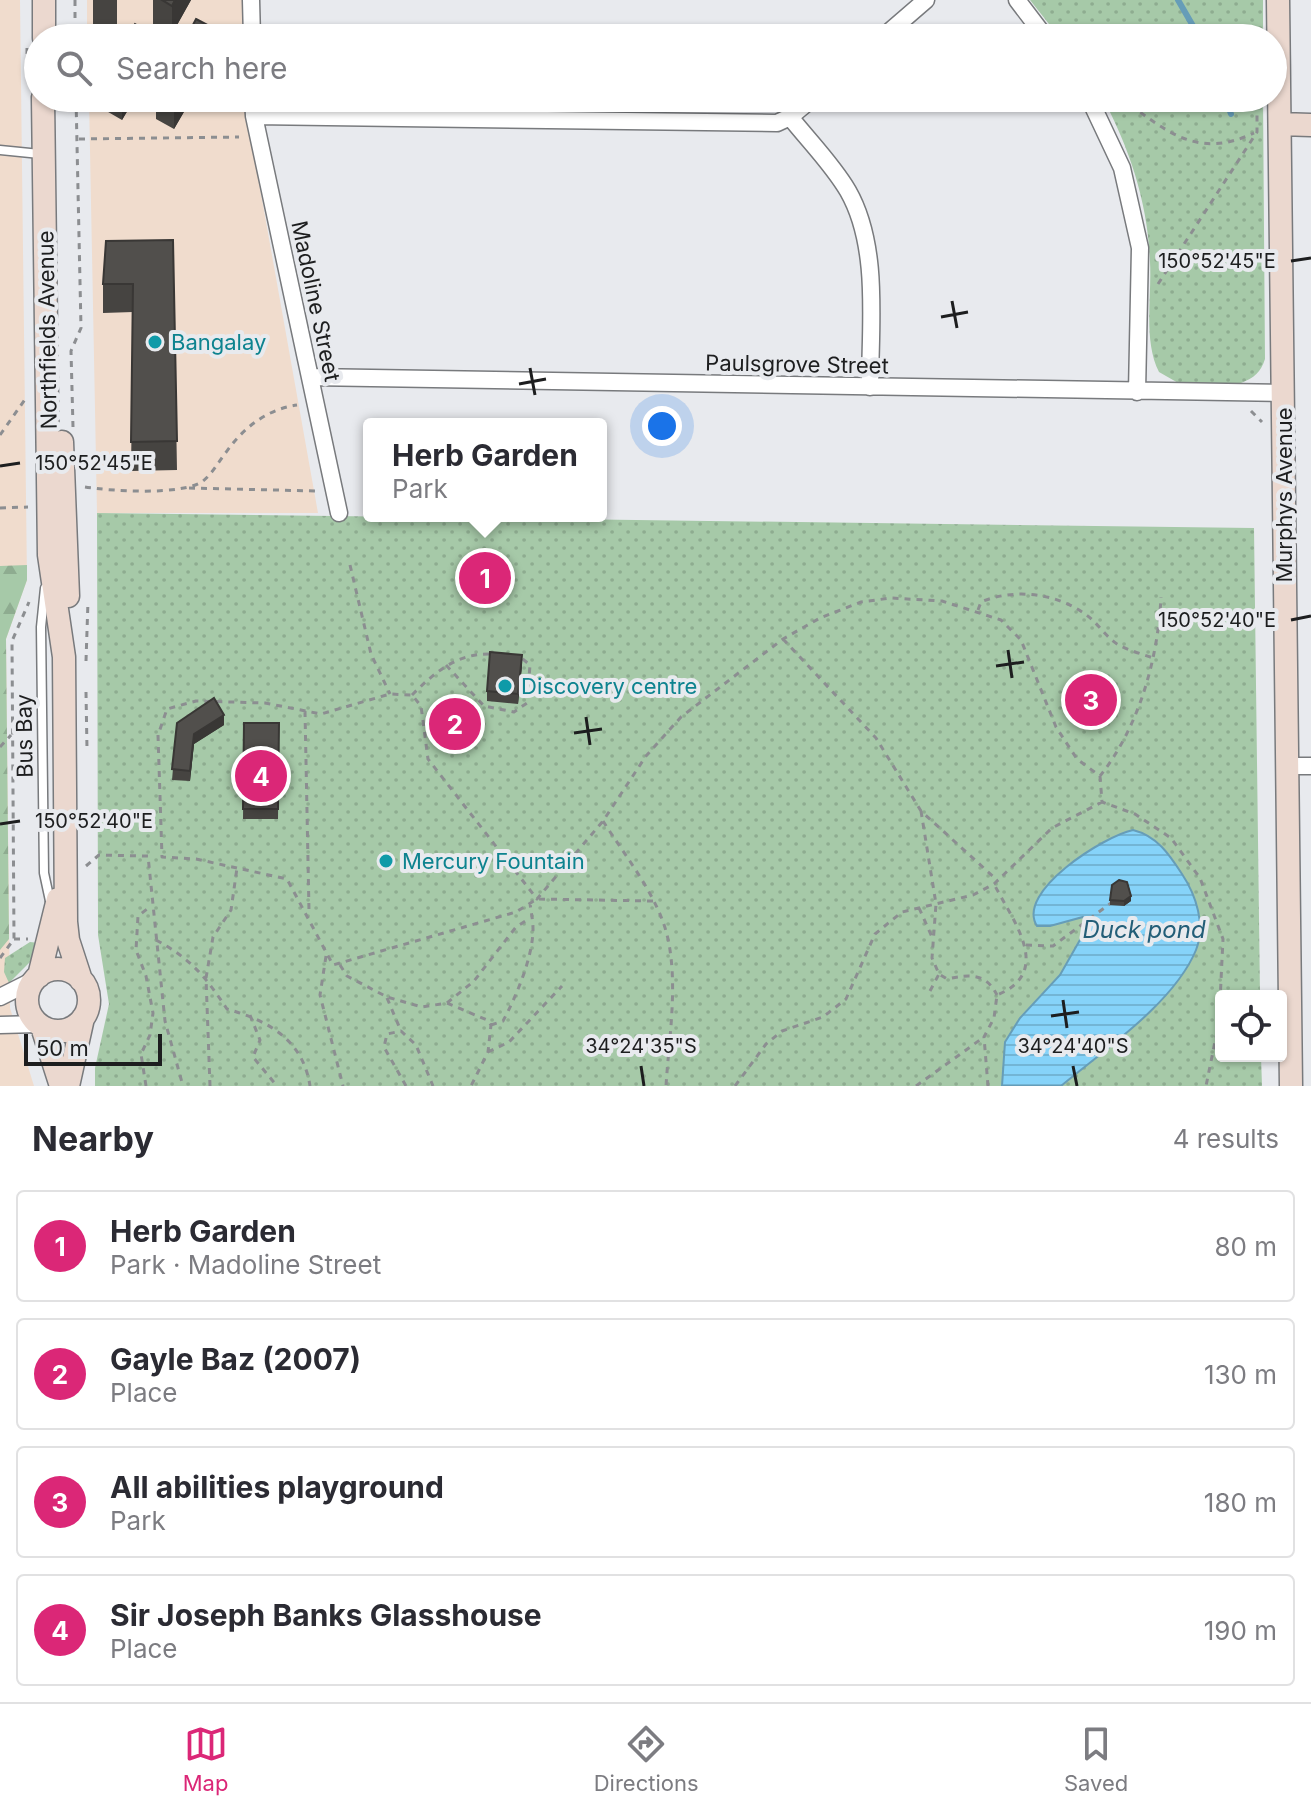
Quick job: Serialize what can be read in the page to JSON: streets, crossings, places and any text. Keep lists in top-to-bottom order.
{
  "streets": {
    "main road": ["Northfields Avenue", "Murphys Avenue"],
    "street": ["Madoline Street", "Paulsgrove Street"],
    "lane": ["Bus Bay"]
  },
  "crossings": [
    ["Madoline Street", "Paulsgrove Street"],
    ["Northfields Avenue", "Bus Bay"],
    ["Paulsgrove Street", "Murphys Avenue"]
  ],
  "water": ["Duck pond"],
  "places": ["Bangalay", "Discovery centre", "Mercury Fountain"],
  "scale_bar": "50 m",
  "page": {
    "search": "Search here",
    "popup": ["Herb Garden", "Park"],
    "pins": [
      "1",
      "3",
      "2",
      "4"
    ],
    "scale": "50 m",
    "heading": ["Nearby", "4 results"],
    "list": [
      {
        "mark": "1",
        "name": "Herb Garden",
        "note": "Park · Madoline Street",
        "value": "80 m"
      },
      {
        "mark": "2",
        "name": "Gayle Baz (2007)",
        "note": "Place",
        "value": "130 m"
      },
      {
        "mark": "3",
        "name": "All abilities playground",
        "note": "Park",
        "value": "180 m"
      },
      {
        "mark": "4",
        "name": "Sir Joseph Banks Glasshouse",
        "note": "Place",
        "value": "190 m"
      }
    ],
    "nav": ["Map", "Directions", "Saved"]
  },
  "coordinates": [
    "150°52'45\"E",
    "150°52'40\"E",
    "34°24'35\"S",
    "34°24'40\"S"
  ]
}
